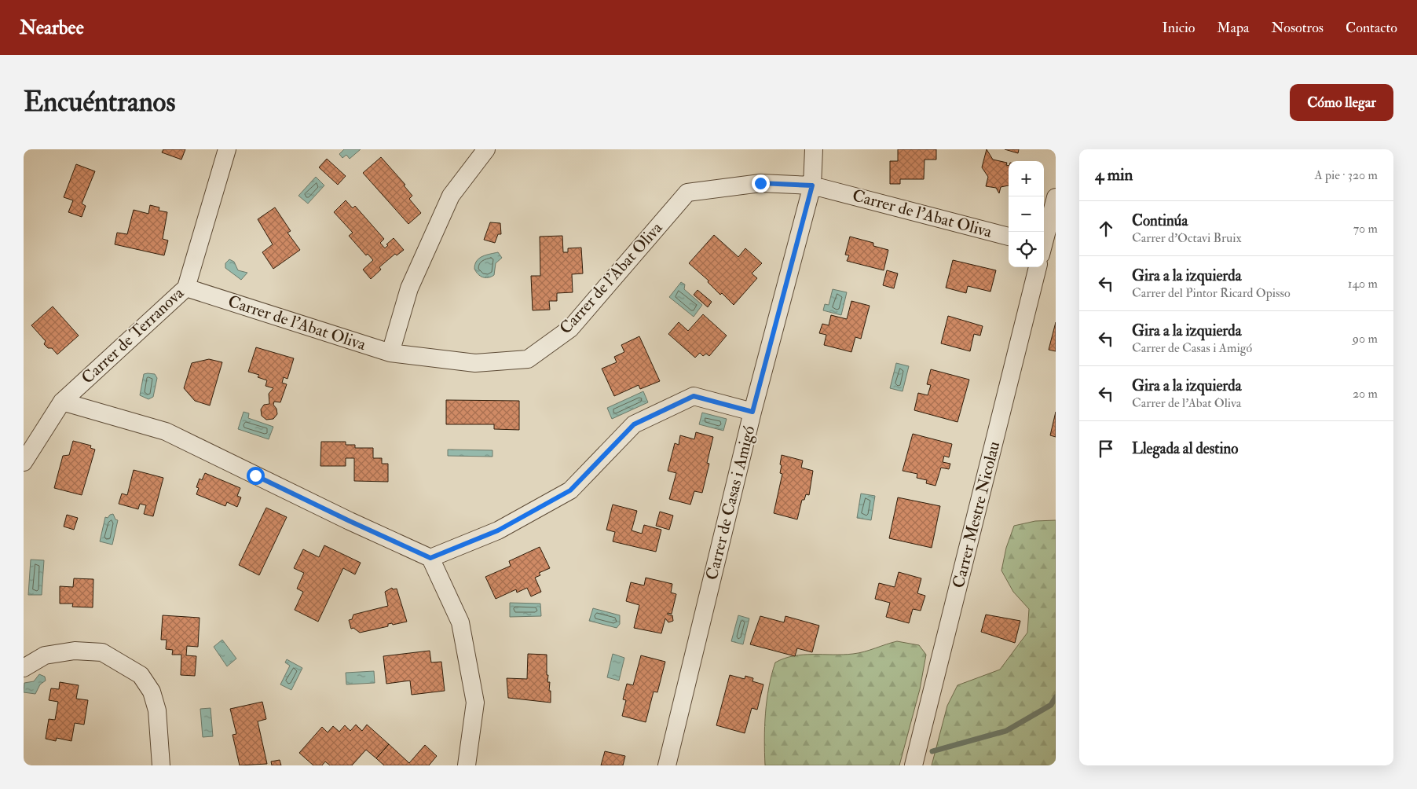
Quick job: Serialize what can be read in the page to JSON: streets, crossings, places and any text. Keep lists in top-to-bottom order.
{
  "streets": {
    "street": [
      "Carrer de l'Abat Oliva",
      "Carrer de Terranova",
      "Carrer de Casas i Amigó",
      "Carrer Mestre Nicolau"
    ]
  },
  "crossings": [
    ["Carrer de l'Abat Oliva", "Carrer de Terranova"],
    ["Carrer de l'Abat Oliva", "Carrer de Casas i Amigó"]
  ],
  "page": {
    "header": "Nearbee",
    "nav": [
      "Inicio",
      "Mapa",
      "Nosotros",
      "Contacto"
    ],
    "buttons": "Cómo llegar",
    "title": "Encuéntranos",
    "heading": ["4 min", "A pie · 320 m"],
    "map_buttons": ["+", "−"],
    "list": [
      ["Continúa", "Carrer d'Octavi Bruix", "70 m"],
      ["Gira a la izquierda", "Carrer del Pintor Ricard Opisso", "140 m"],
      ["Gira a la izquierda", "Carrer de Casas i Amigó", "90 m"],
      ["Gira a la izquierda", "Carrer de l'Abat Oliva", "20 m"],
      "Llegada al destino"
    ]
  }
}
